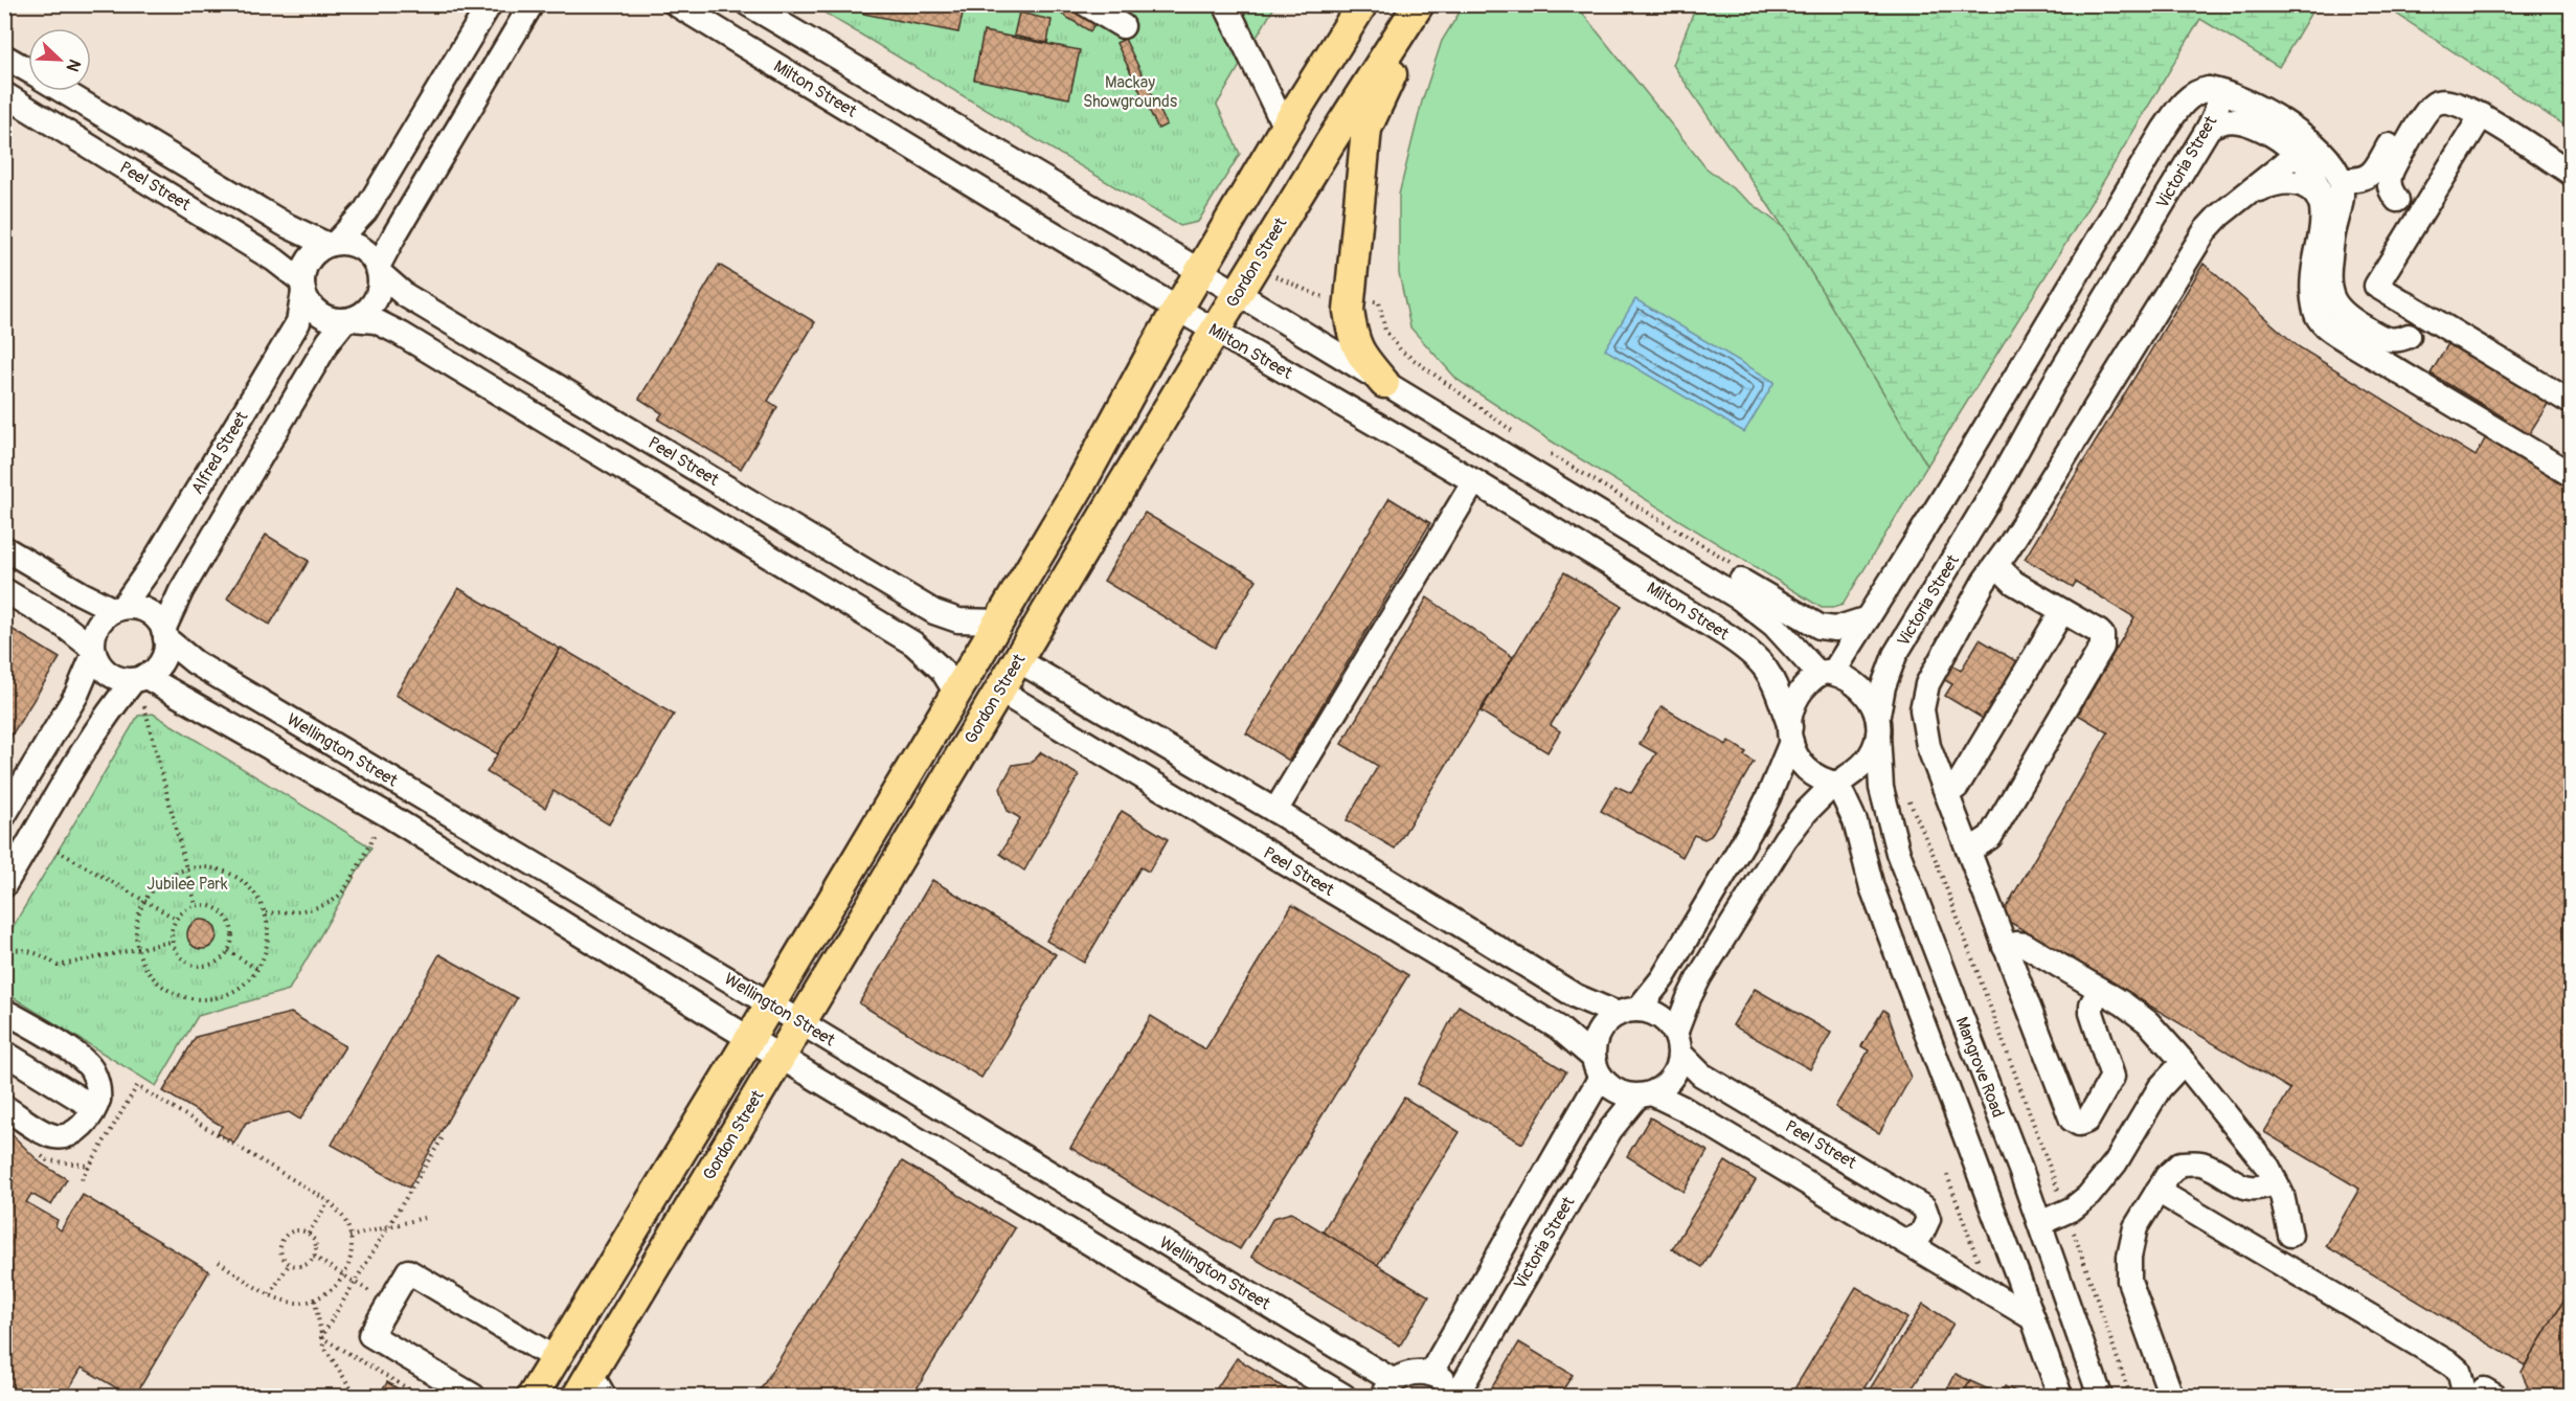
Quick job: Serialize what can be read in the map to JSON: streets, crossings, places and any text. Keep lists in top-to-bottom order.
{
  "streets": {
    "main road": ["Gordon Street"],
    "street": [
      "Milton Street",
      "Victoria Street",
      "Peel Street",
      "Alfred Street",
      "Wellington Street",
      "Mangrove Road"
    ]
  },
  "crossings": [
    ["Milton Street", "Victoria Street"],
    ["Milton Street", "Gordon Street"],
    ["Milton Street", "Mangrove Road"],
    ["Victoria Street", "Peel Street"],
    ["Victoria Street", "Mangrove Road"],
    ["Peel Street", "Gordon Street"],
    ["Peel Street", "Alfred Street"],
    ["Gordon Street", "Wellington Street"],
    ["Alfred Street", "Wellington Street"]
  ],
  "parks": ["Mackay Showgrounds", "Jubilee Park"],
  "north": "bottom right"
}
